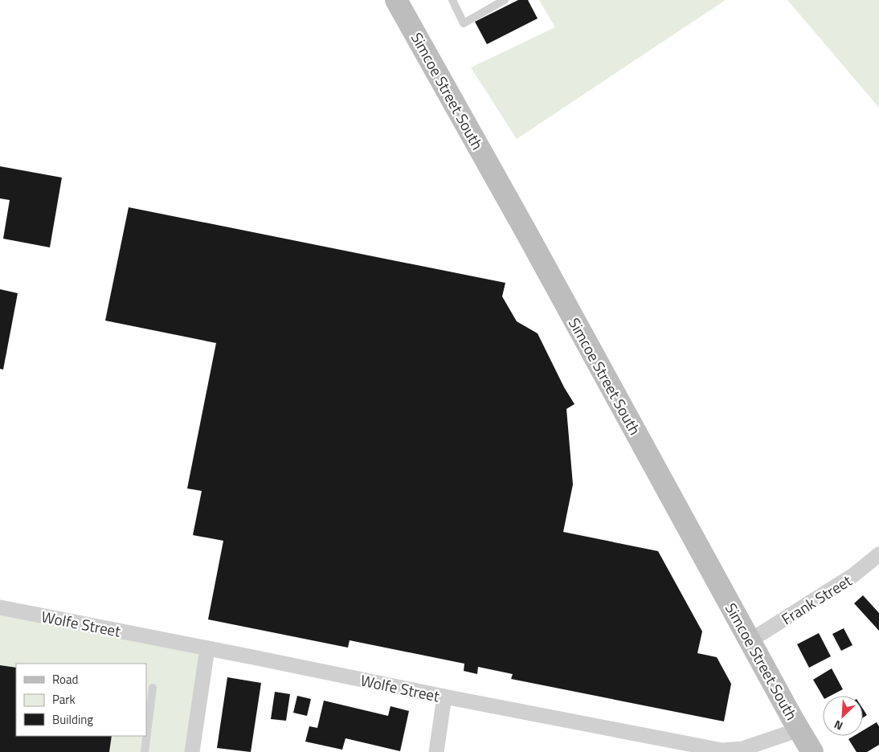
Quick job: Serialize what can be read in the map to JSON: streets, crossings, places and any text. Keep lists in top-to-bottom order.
{
  "streets": {
    "main road": ["Simcoe Street South"],
    "street": ["Frank Street", "Wolfe Street"]
  },
  "crossings": [
    ["Simcoe Street South", "Frank Street"],
    ["Simcoe Street South", "Wolfe Street"]
  ],
  "legend": ["Road", "Park", "Building"],
  "north": "bottom left"
}
